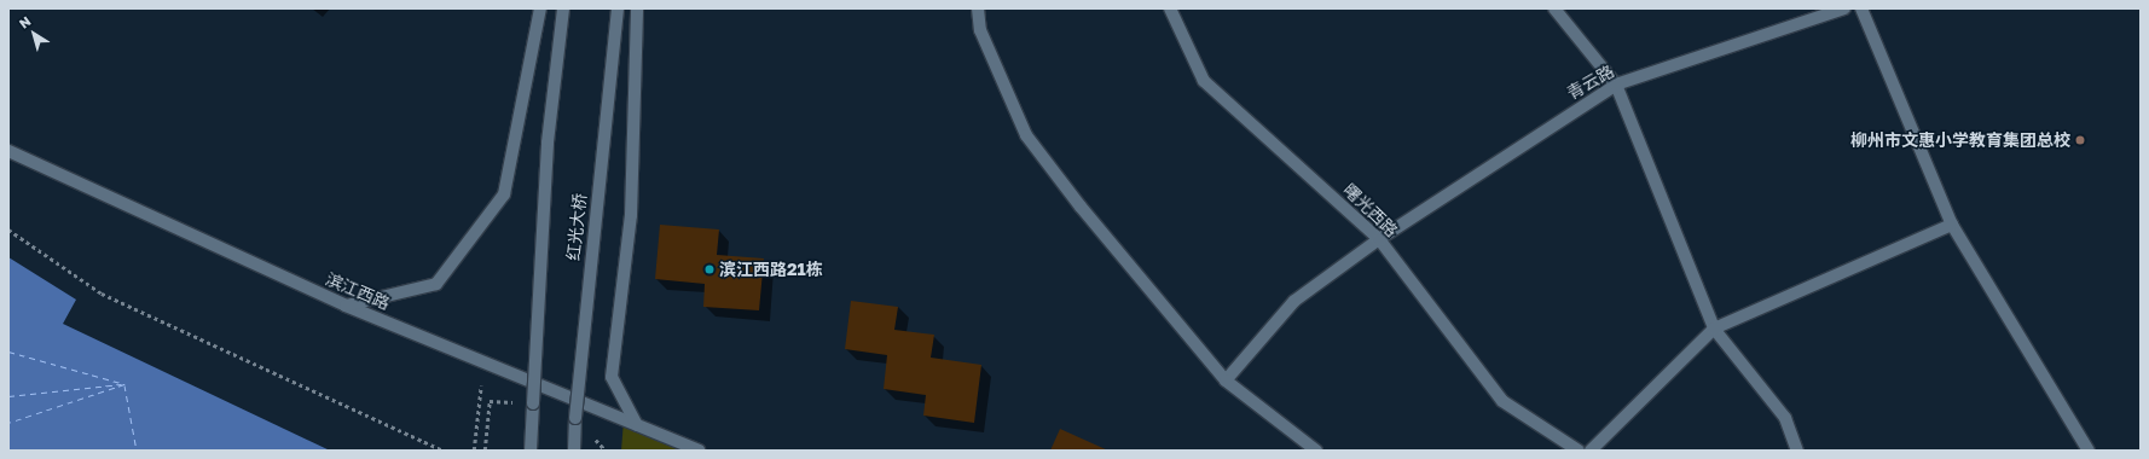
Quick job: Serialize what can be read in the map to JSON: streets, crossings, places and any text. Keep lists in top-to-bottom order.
{
  "streets": {
    "street": [
      "青云路",
      "曙光西路",
      "红光大桥",
      "滨江西路"
    ]
  },
  "crossings": [
    ["青云路", "曙光西路"]
  ],
  "places": ["柳州市文惠小学教育集团总校", "滨江西路21栋"],
  "north": "top left"
}
